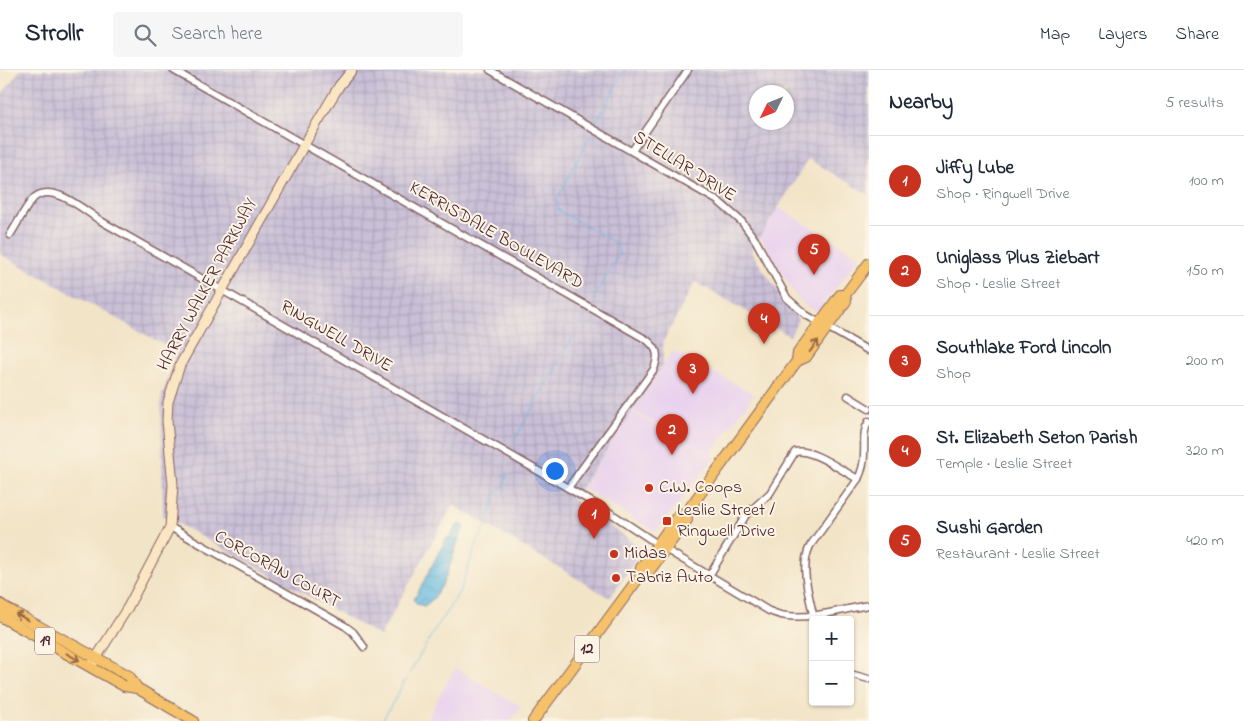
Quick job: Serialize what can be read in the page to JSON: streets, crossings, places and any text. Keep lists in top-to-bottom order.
{
  "streets": {
    "main road": ["19", "12"],
    "street": [
      "STELLAR DRIVE",
      "KERRISDALE BOULEVARD",
      "HARRY WALKER PARKWAY",
      "RINGWELL DRIVE",
      "CORCORAN COURT"
    ]
  },
  "crossings": [
    ["STELLAR DRIVE", "12"],
    ["KERRISDALE BOULEVARD", "HARRY WALKER PARKWAY"],
    ["KERRISDALE BOULEVARD", "RINGWELL DRIVE"],
    ["HARRY WALKER PARKWAY", "RINGWELL DRIVE"],
    ["HARRY WALKER PARKWAY", "CORCORAN COURT"],
    ["HARRY WALKER PARKWAY", "19"],
    ["RINGWELL DRIVE", "12"]
  ],
  "places": {
    "other": ["C.W. Coops", "Midas", "Tabriz Auto"],
    "transit": ["Leslie Street / Ringwell Drive"]
  },
  "north": "bottom left",
  "page": {
    "header": "Strollr",
    "search": "Search here",
    "nav": ["Map", "Layers", "Share"],
    "heading": ["Nearby", "5 results"],
    "list": [
      {
        "mark": "1",
        "name": "Jiffy Lube",
        "note": "Shop · Ringwell Drive",
        "value": "100 m"
      },
      {
        "mark": "2",
        "name": "Uniglass Plus Ziebart",
        "note": "Shop · Leslie Street",
        "value": "150 m"
      },
      {
        "mark": "3",
        "name": "Southlake Ford Lincoln",
        "note": "Shop",
        "value": "200 m"
      },
      {
        "mark": "4",
        "name": "St. Elizabeth Seton Parish",
        "note": "Temple · Leslie Street",
        "value": "320 m"
      },
      {
        "mark": "5",
        "name": "Sushi Garden",
        "note": "Restaurant · Leslie Street",
        "value": "420 m"
      }
    ],
    "pins": [
      "5",
      "4",
      "3",
      "2",
      "1"
    ],
    "map_buttons": ["+", "−"]
  }
}
